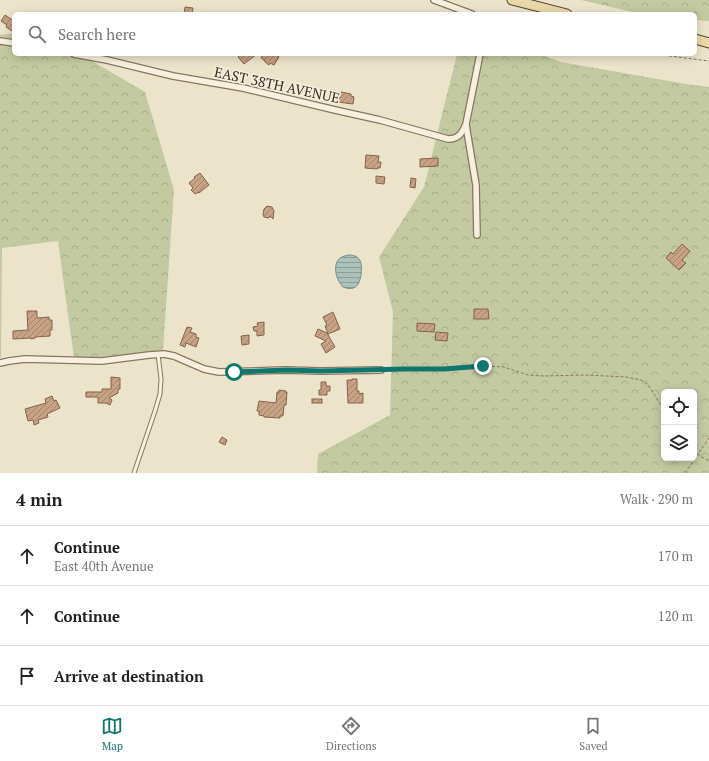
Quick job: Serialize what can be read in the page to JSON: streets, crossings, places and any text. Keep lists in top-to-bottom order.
{
  "streets": {
    "street": ["EAST 38TH AVENUE"]
  },
  "page": {
    "search": "Search here",
    "heading": ["4 min", "Walk · 290 m"],
    "list": [
      ["Continue", "East 40th Avenue", "170 m"],
      ["Continue", "120 m"],
      "Arrive at destination"
    ],
    "nav": ["Map", "Directions", "Saved"]
  }
}
